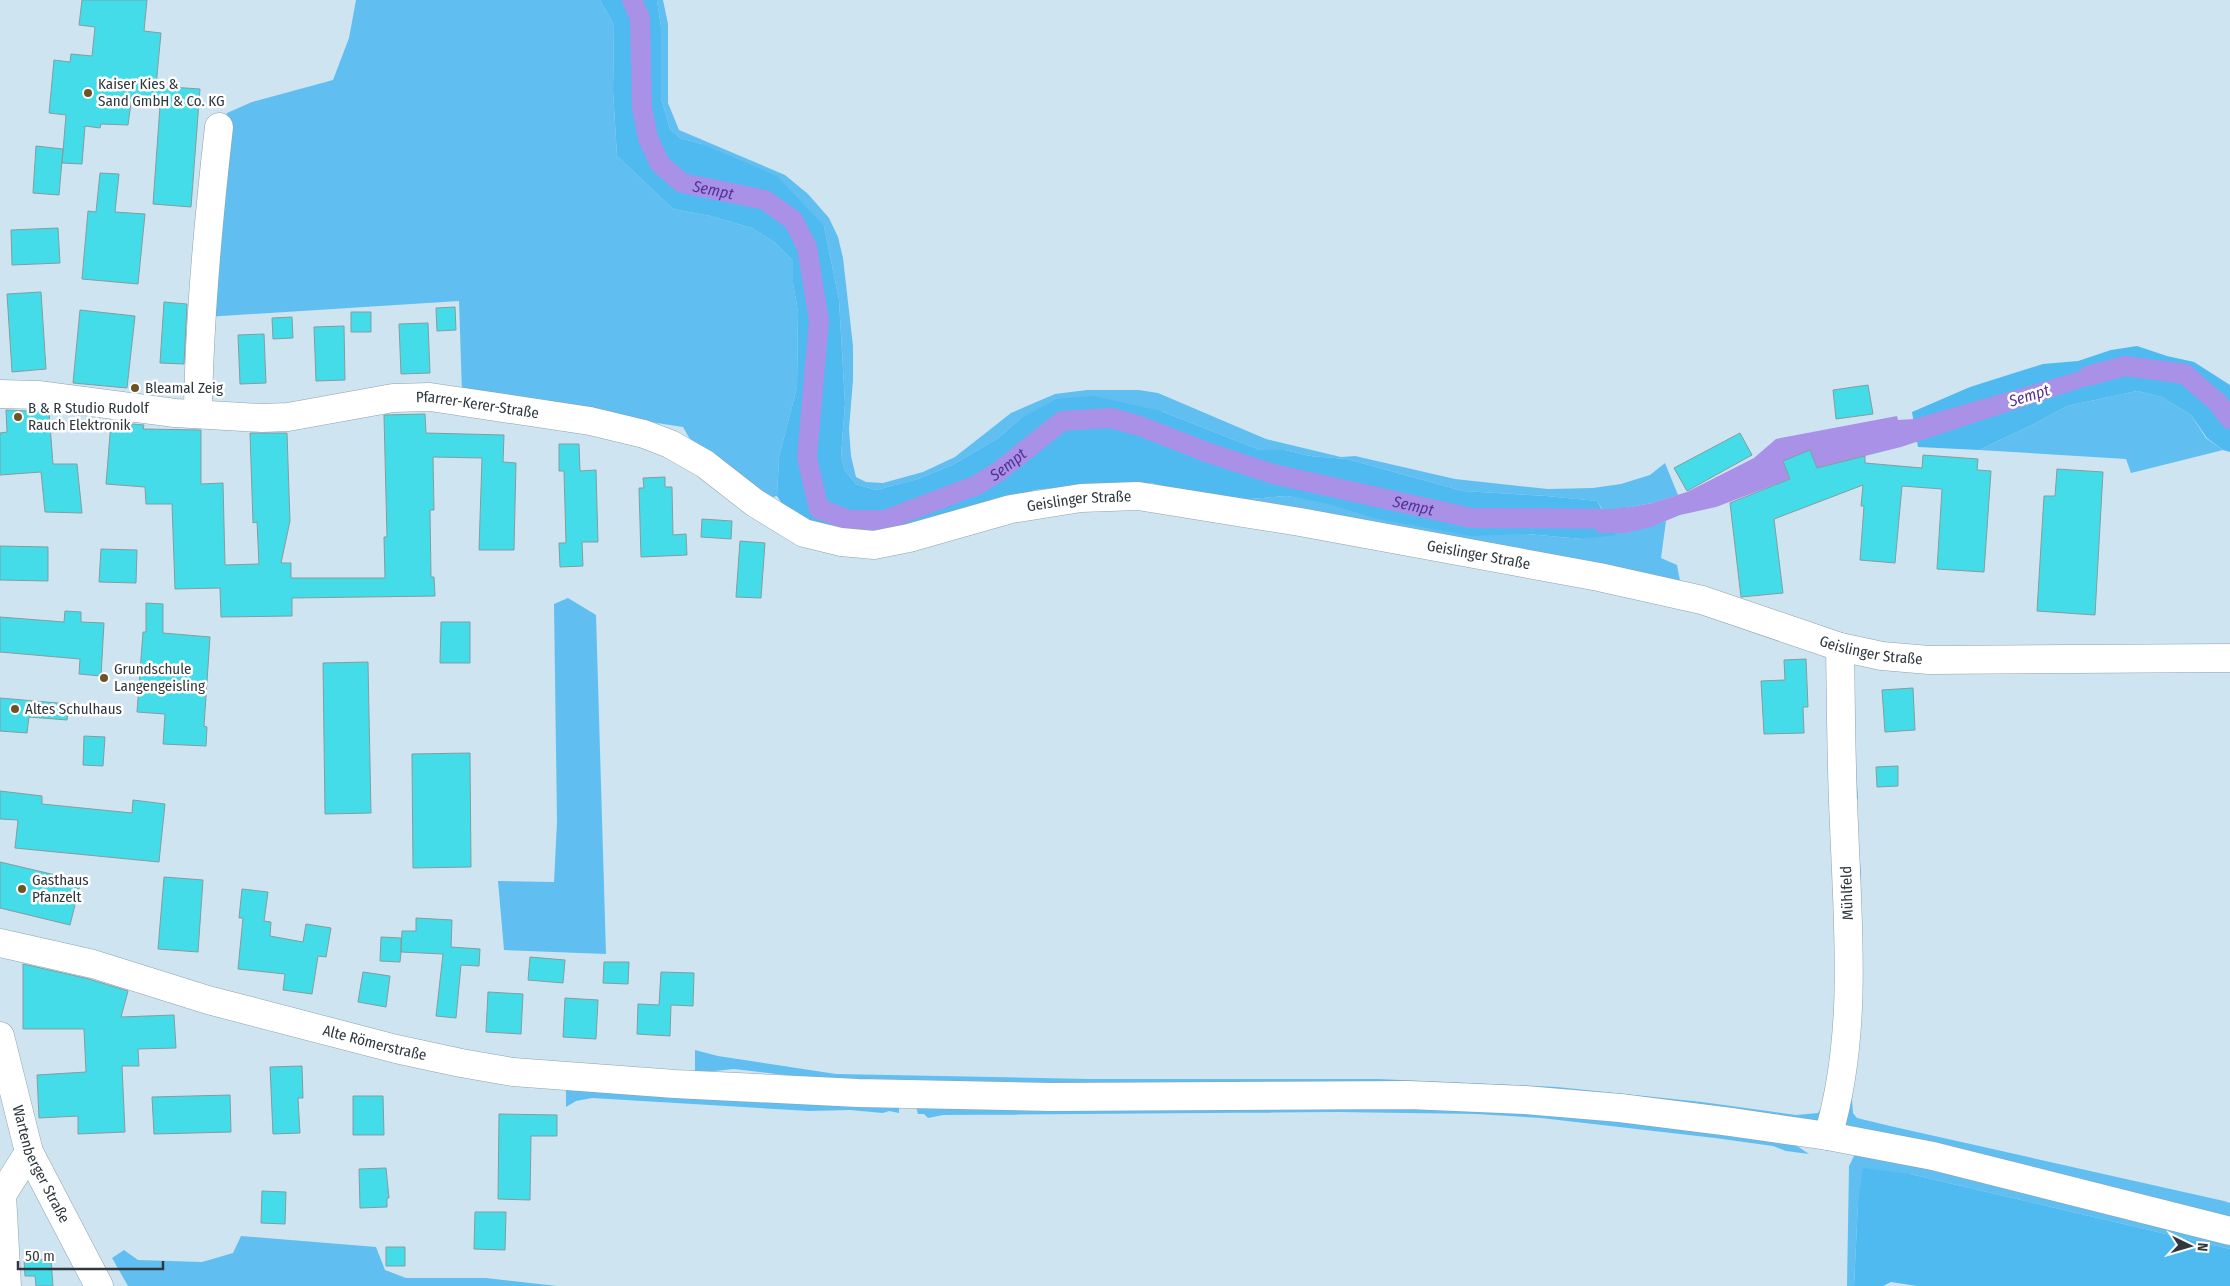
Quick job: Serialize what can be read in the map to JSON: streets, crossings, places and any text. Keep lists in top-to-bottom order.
{
  "streets": {
    "street": [
      "Pfarrer-Kerer-Straße",
      "Geislinger Straße",
      "Mühlfeld",
      "Alte Römerstraße",
      "Wartenberger Straße"
    ]
  },
  "crossings": [
    ["Pfarrer-Kerer-Straße", "Geislinger Straße"],
    ["Geislinger Straße", "Mühlfeld"],
    ["Mühlfeld", "Alte Römerstraße"]
  ],
  "water": ["Sempt"],
  "places": [
    "Kaiser Kies & Sand GmbH & Co. KG",
    "Bleamal Zeig",
    "B & R Studio Rudolf Rauch Elektronik",
    "Grundschule Langengeisling",
    "Altes Schulhaus",
    "Gasthaus Pfanzelt"
  ],
  "scale_bar": "50 m",
  "north": "right"
}
